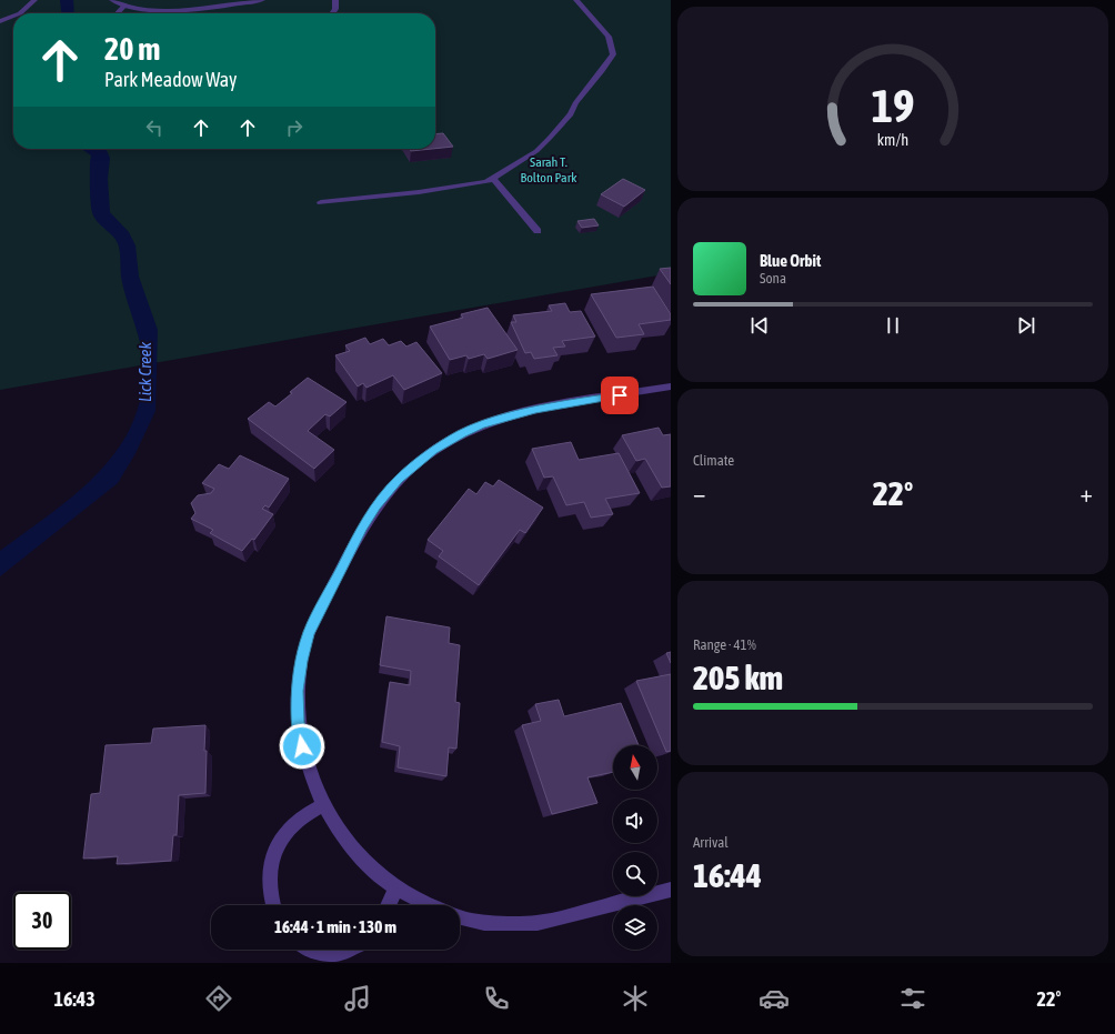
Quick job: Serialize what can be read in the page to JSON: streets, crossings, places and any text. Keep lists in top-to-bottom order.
{
  "water": ["Lick Creek"],
  "parks": ["Sarah T. Bolton Park"],
  "north": "top",
  "page": {
    "turn": ["20 m", "Park Meadow Way"],
    "song": ["Blue Orbit", "Sona"],
    "tile": [
      "Climate",
      ["Range · 41%", "205 km"],
      ["Arrival", "16:44"]
    ],
    "heat": ["−", "22°", "+"],
    "limit": "30",
    "trip": "16:44 · 1 min · 130 m",
    "tabs": ["16:43", "22°"],
    "gauge": ["19", "km/h"]
  }
}
